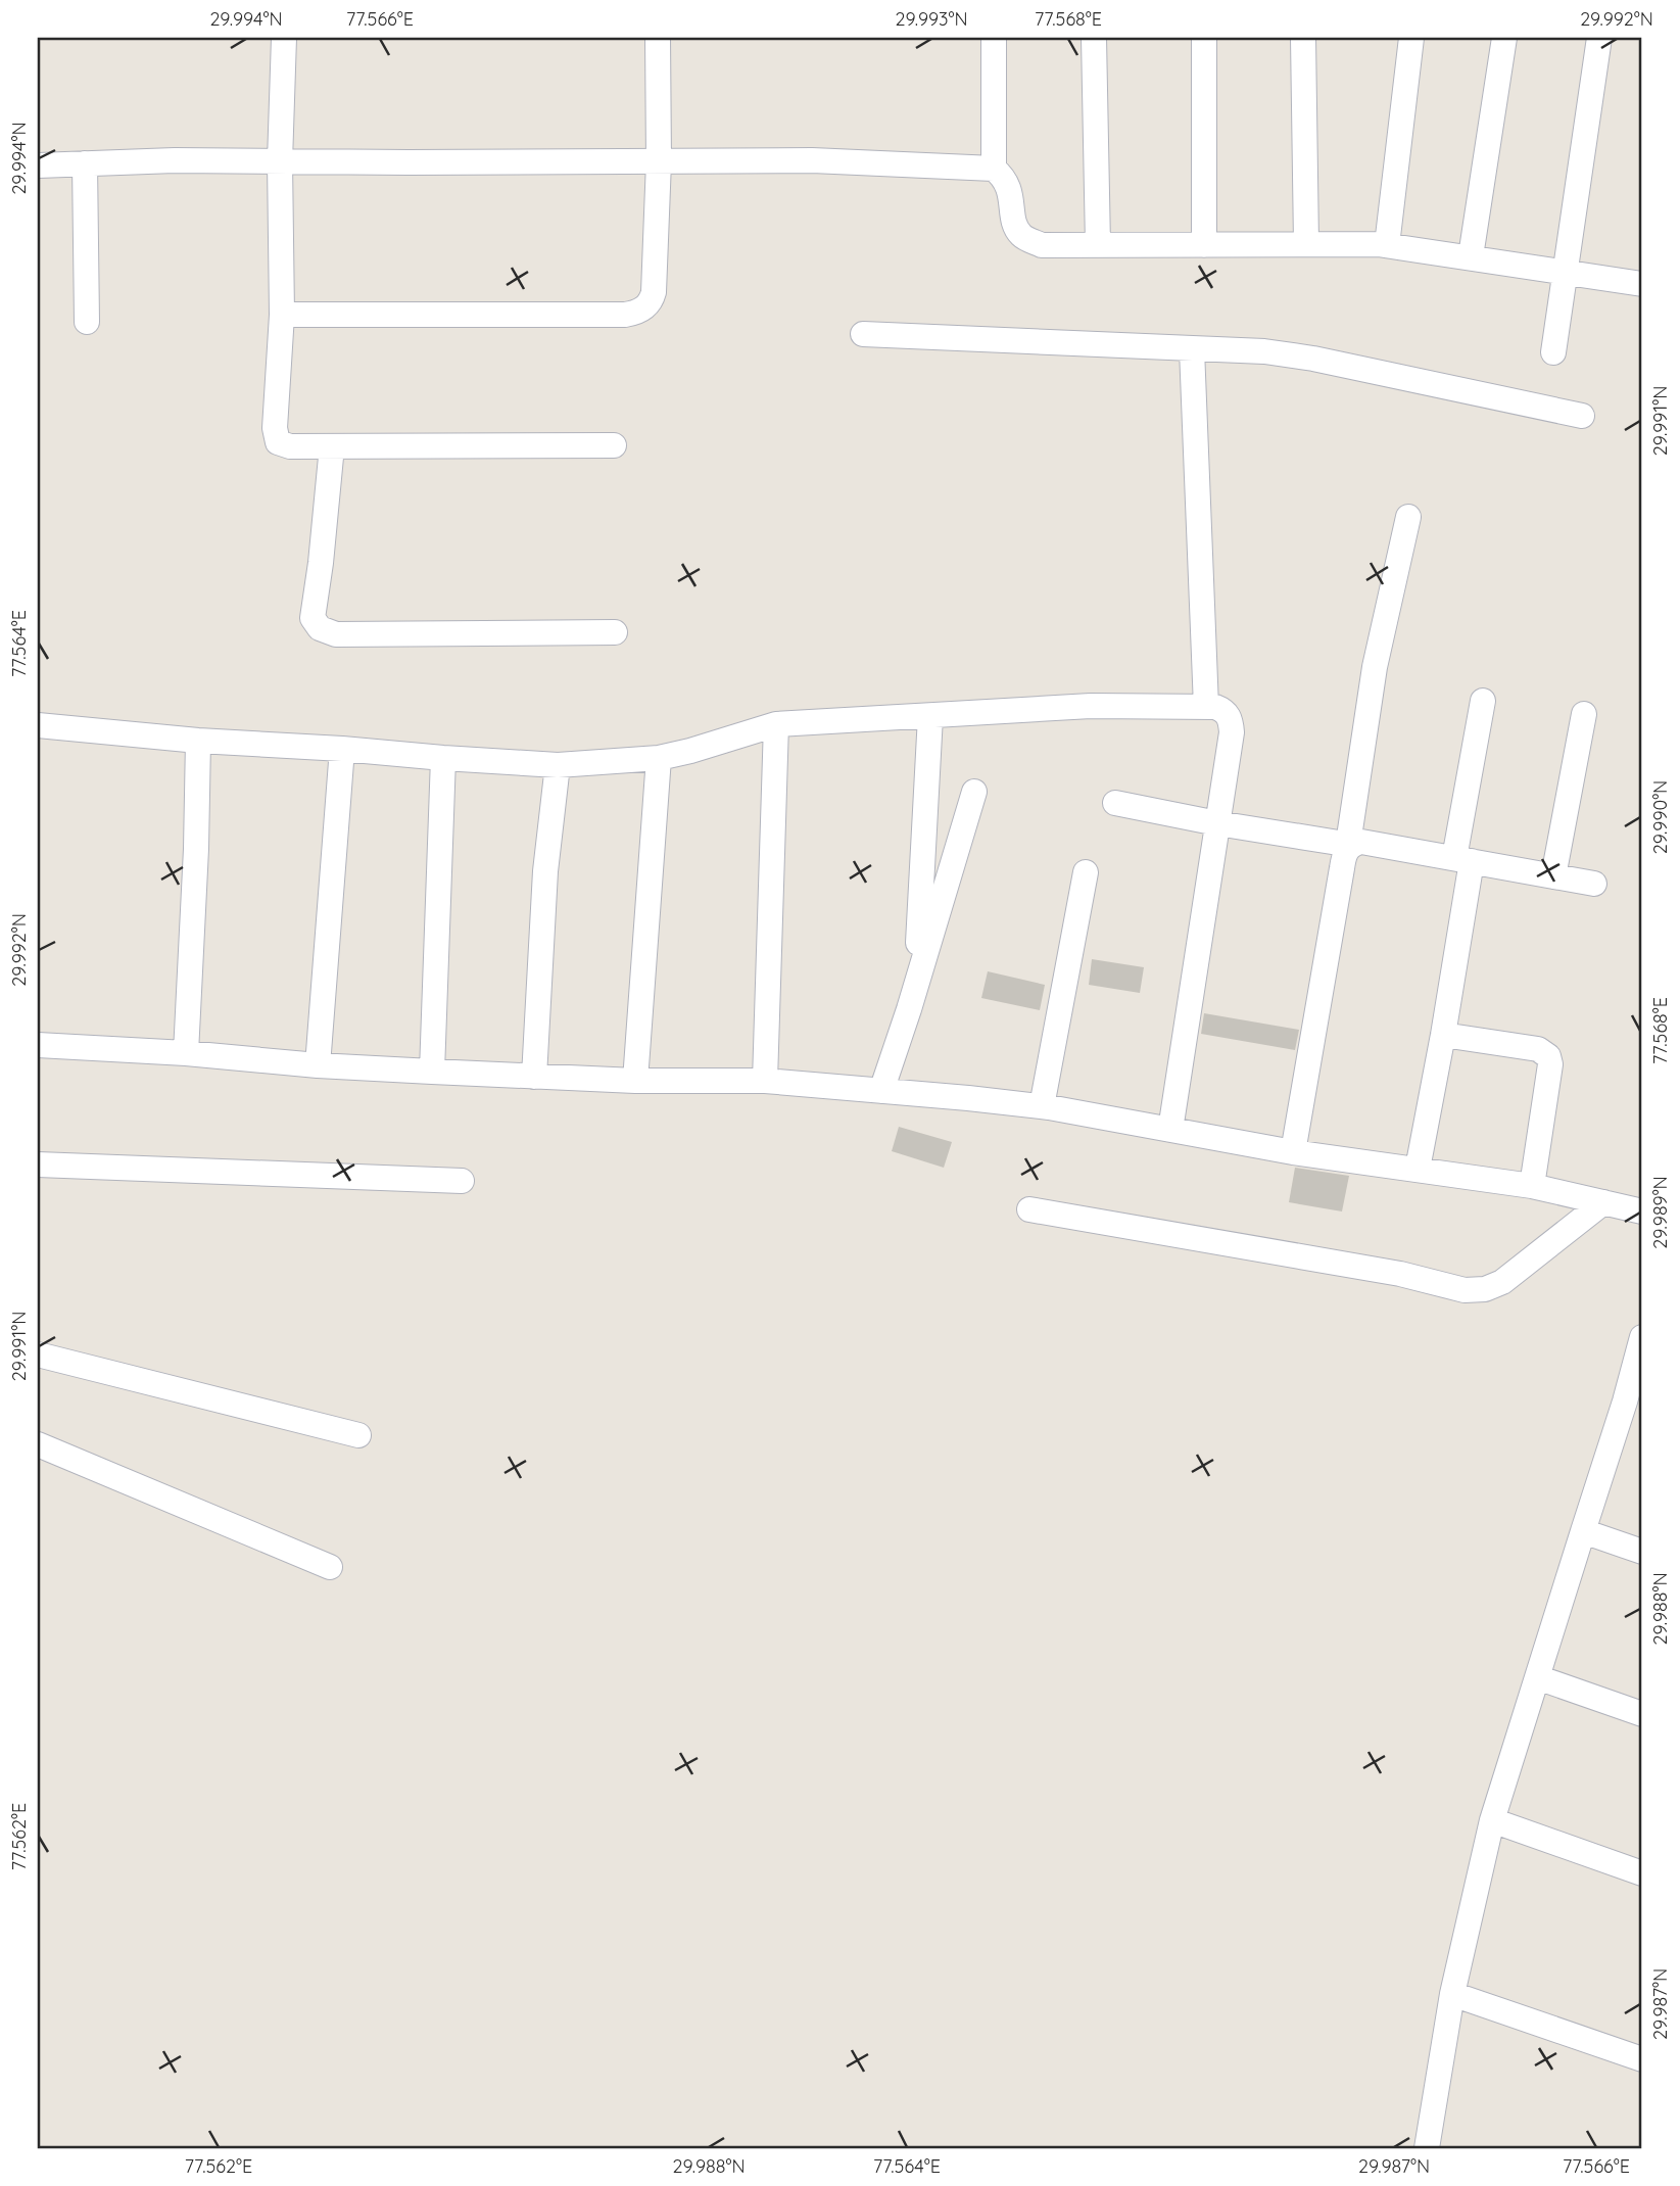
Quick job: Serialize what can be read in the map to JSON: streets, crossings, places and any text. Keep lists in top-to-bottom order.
{
  "coordinates": [
    "29.994°N",
    "77.566°E",
    "29.993°N",
    "77.568°E",
    "29.992°N",
    "29.991°N",
    "77.564°E",
    "29.990°N",
    "29.989°N",
    "29.988°N",
    "77.562°E",
    "29.987°N"
  ]
}
